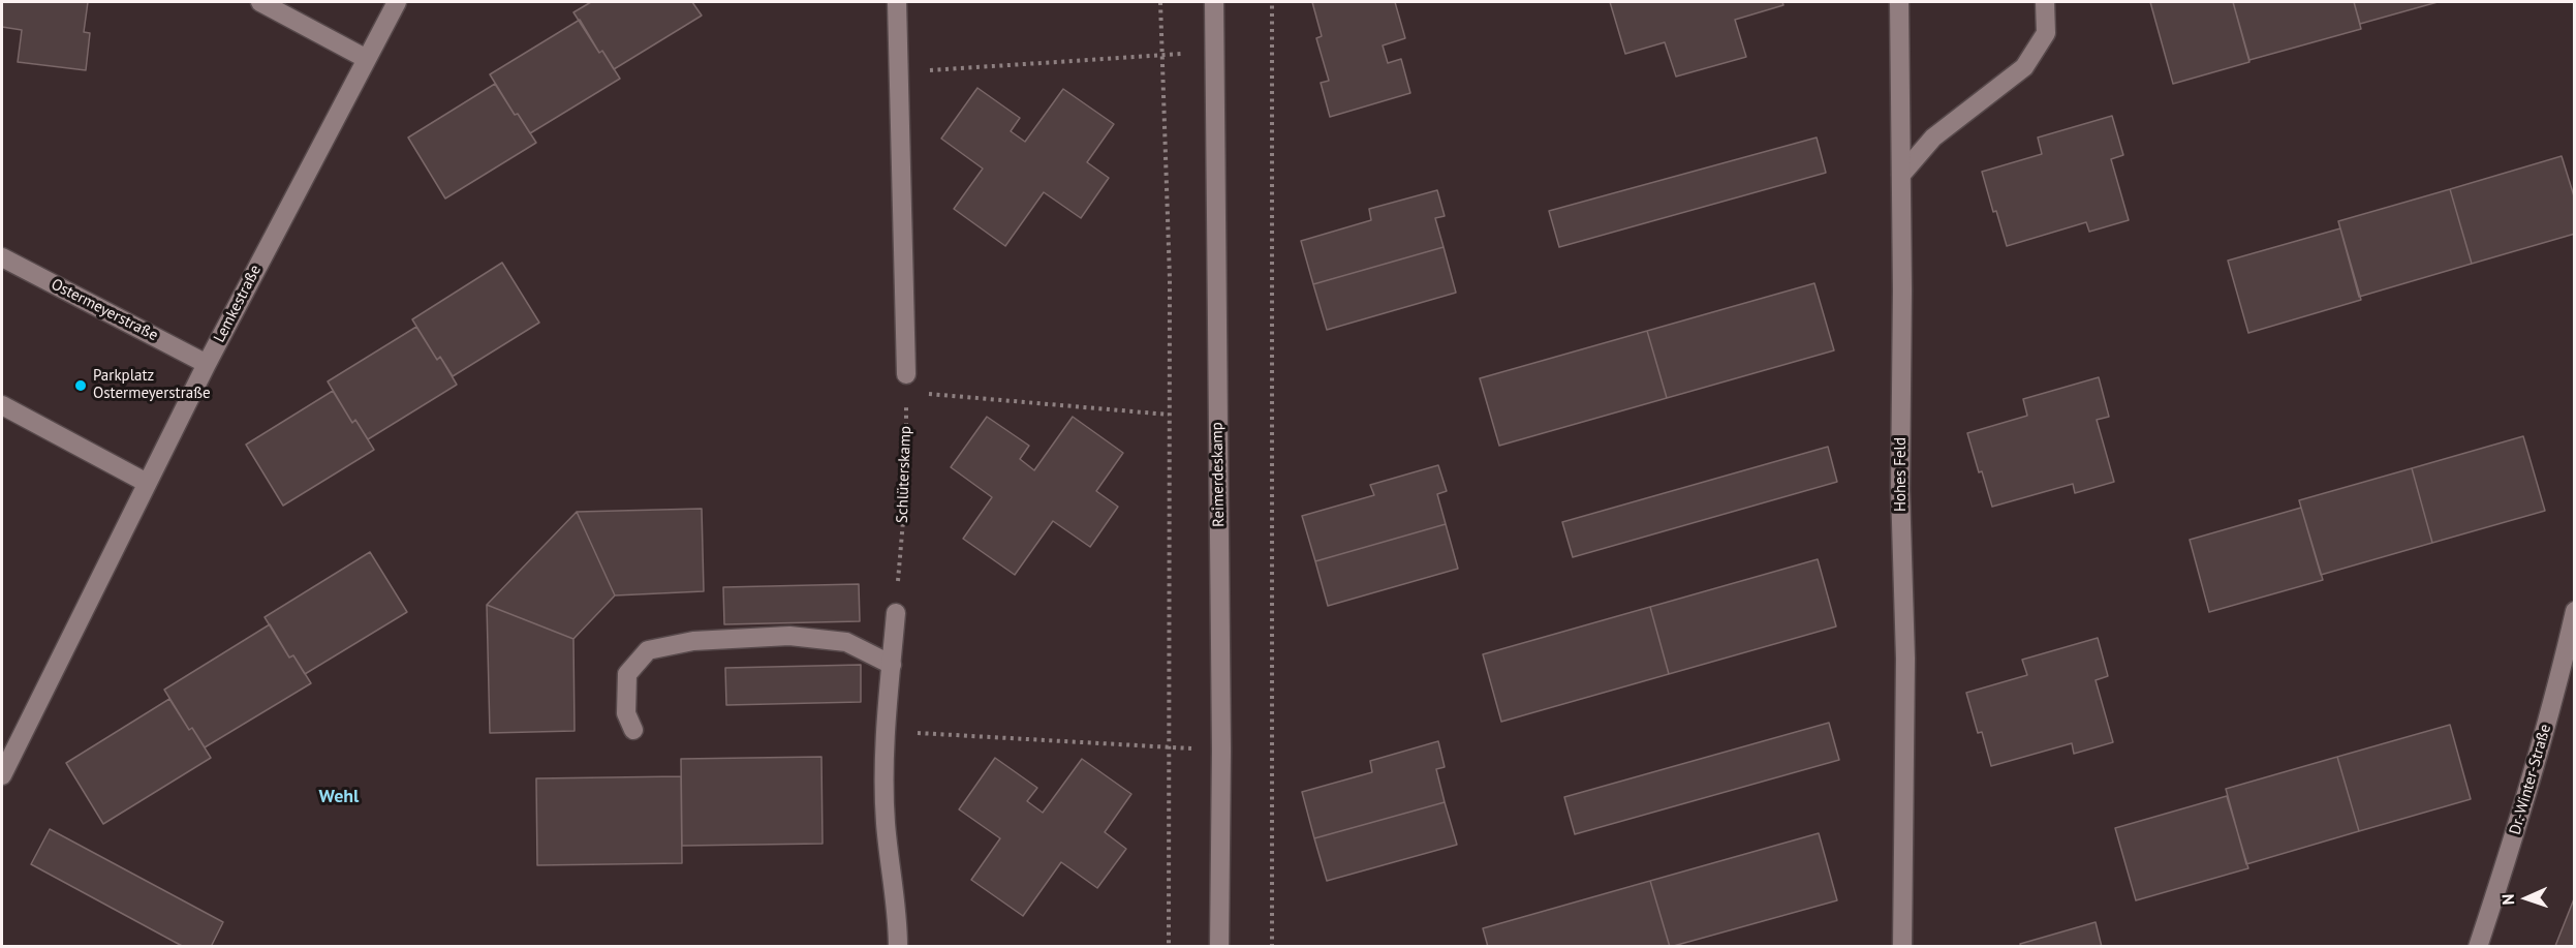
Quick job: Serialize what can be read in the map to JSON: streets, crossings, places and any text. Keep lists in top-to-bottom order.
{
  "streets": {
    "street": [
      "Lemkestraße",
      "Ostermeyerstraße",
      "Reimerdeskamp",
      "Hohes Feld",
      "Dr.-Winter-Straße"
    ],
    "path": ["Schlüterskamp"]
  },
  "crossings": [
    ["Lemkestraße", "Ostermeyerstraße"]
  ],
  "districts": ["Wehl"],
  "places": ["Parkplatz Ostermeyerstraße"],
  "north": "left"
}
